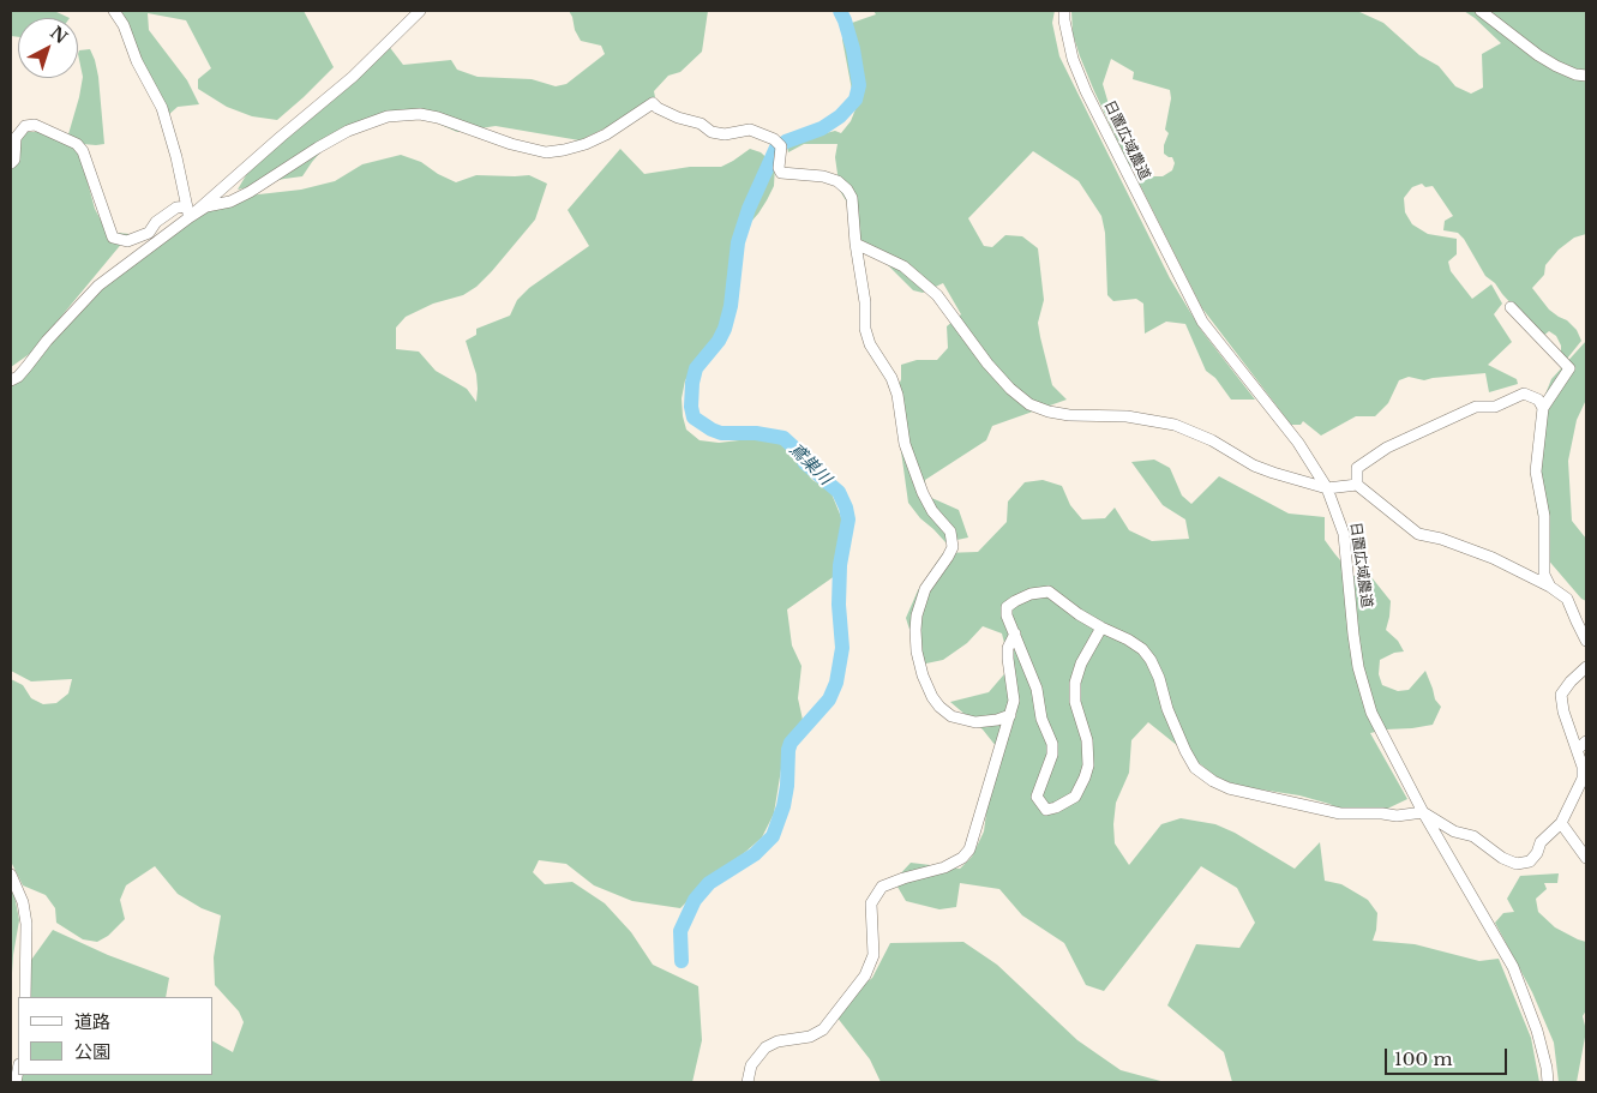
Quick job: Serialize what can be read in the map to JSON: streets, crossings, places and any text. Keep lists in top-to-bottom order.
{
  "streets": {
    "street": ["日置広域農道"]
  },
  "water": ["鳶巣川"],
  "legend": ["道路", "公園"],
  "scale_bar": "100 m",
  "north": "top right"
}
